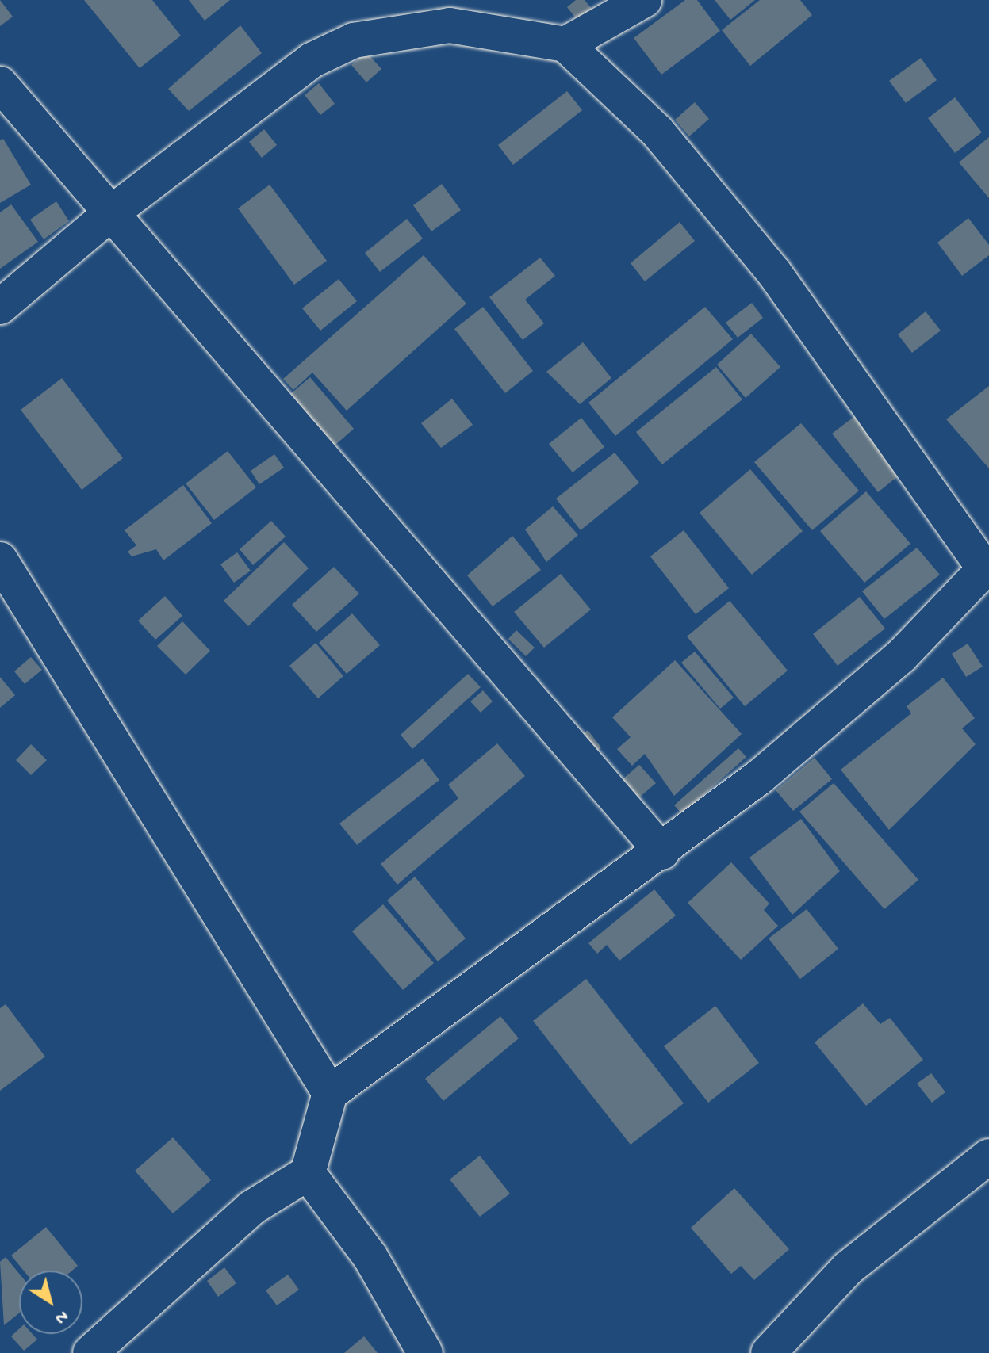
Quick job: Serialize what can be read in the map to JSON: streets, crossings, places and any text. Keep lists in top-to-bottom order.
{
  "north": "bottom right"
}
